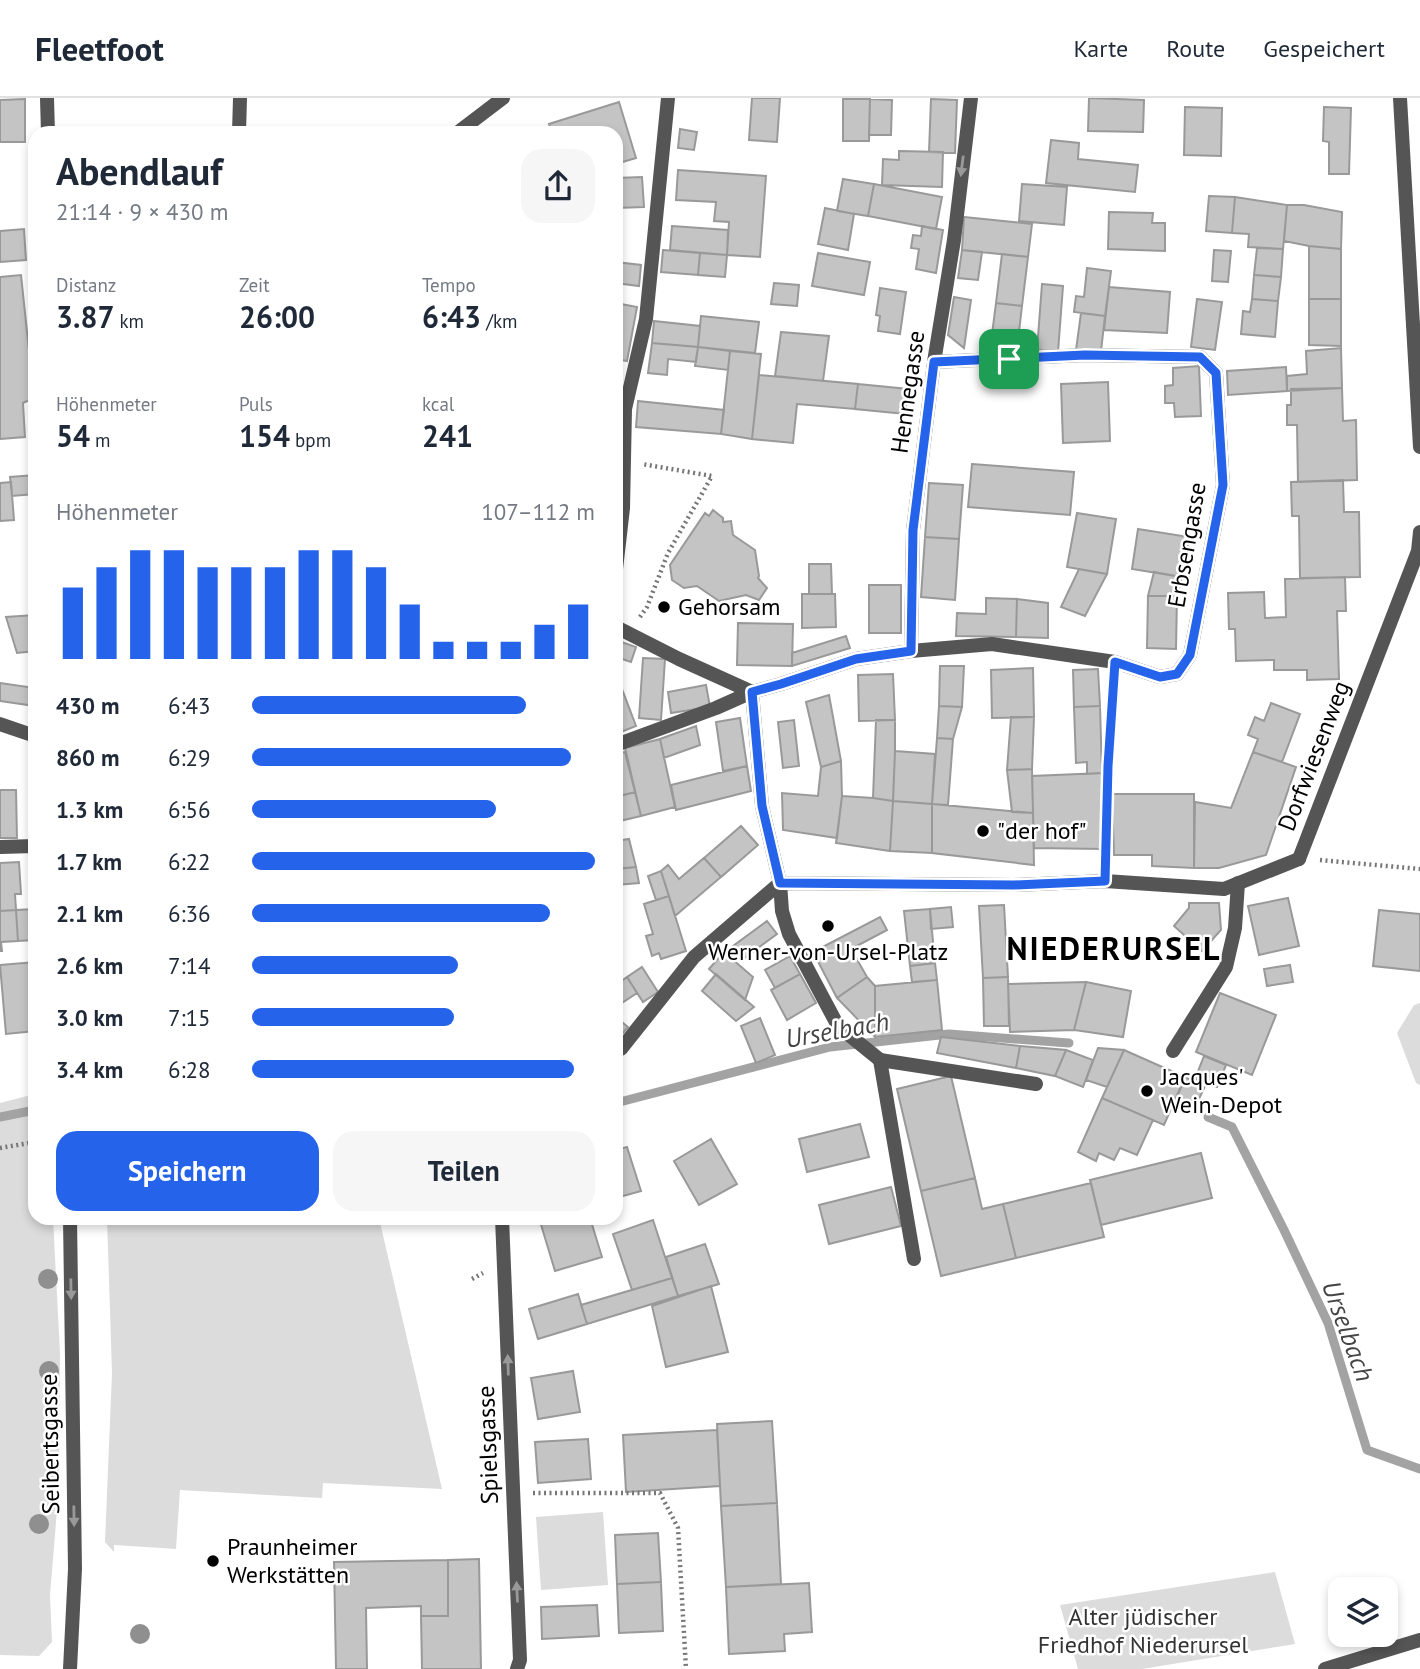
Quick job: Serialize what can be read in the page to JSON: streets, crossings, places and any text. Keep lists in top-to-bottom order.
{
  "streets": {
    "street": [
      "Hennegasse",
      "Erbsengasse",
      "Dorfwiesenweg",
      "Seibertsgasse",
      "Spielsgasse"
    ]
  },
  "crossings": [
    ["Hennegasse", "Erbsengasse"]
  ],
  "one_way": ["Hennegasse", "Seibertsgasse", "Spielsgasse"],
  "districts": ["NIEDERURSEL"],
  "water": ["Urselbach"],
  "parks": ["Alter jüdischer Friedhof Niederursel"],
  "places": [
    "Gehorsam",
    "\"der hof\"",
    "Werner-von-Ursel-Platz",
    "Jacques' Wein-Depot",
    "Praunheimer Werkstätten"
  ],
  "page": {
    "header": "Fleetfoot",
    "nav": ["Karte", "Route", "Gespeichert"],
    "heading": ["Abendlauf", "21:14 · 9 × 430 m"],
    "stats": [
      ["Distanz", "3.87 km"],
      ["Zeit", "26:00"],
      ["Tempo", "6:43 /km"],
      ["Höhenmeter", "54 m"],
      ["Puls", "154 bpm"],
      ["kcal", "241"]
    ],
    "chart": ["Höhenmeter", "107–112 m"],
    "list": [
      {
        "name": "430 m",
        "note": "6:43"
      },
      {
        "name": "860 m",
        "note": "6:29"
      },
      {
        "name": "1.3 km",
        "note": "6:56"
      },
      {
        "name": "1.7 km",
        "note": "6:22"
      },
      {
        "name": "2.1 km",
        "note": "6:36"
      },
      {
        "name": "2.6 km",
        "note": "7:14"
      },
      {
        "name": "3.0 km",
        "note": "7:15"
      },
      {
        "name": "3.4 km",
        "note": "6:28"
      }
    ],
    "buttons": ["Speichern", "Teilen"]
  }
}
